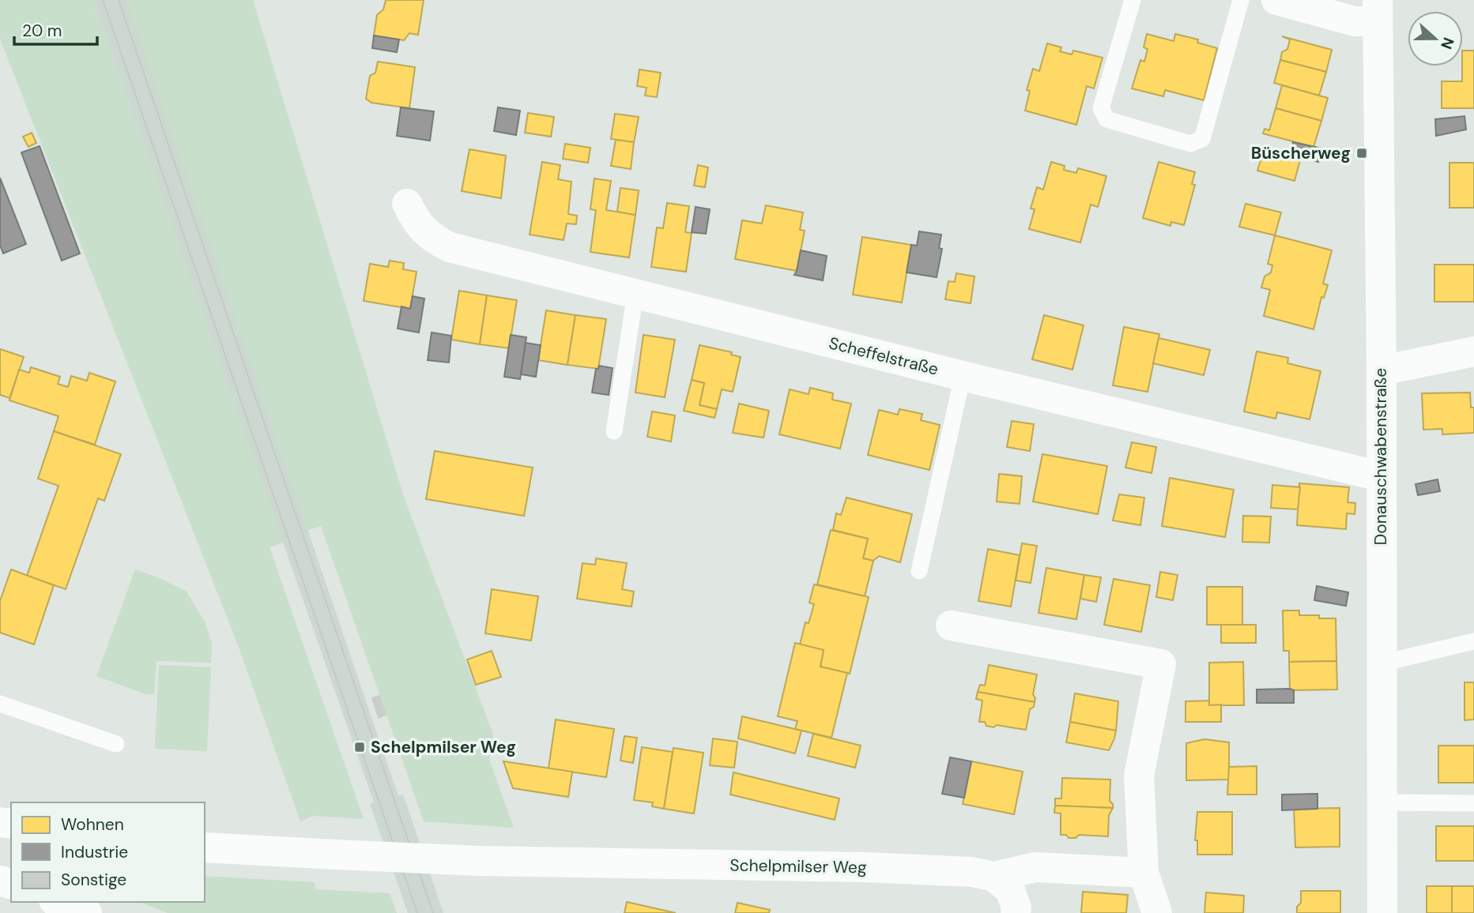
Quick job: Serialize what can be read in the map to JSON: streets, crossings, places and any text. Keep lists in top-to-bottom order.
{
  "streets": {
    "street": ["Scheffelstraße", "Donauschwabenstraße", "Schelpmilser Weg"]
  },
  "crossings": [
    ["Scheffelstraße", "Donauschwabenstraße"]
  ],
  "places": {
    "transit": ["Büscherweg", "Schelpmilser Weg"]
  },
  "legend": ["Wohnen", "Industrie", "Sonstige"],
  "scale_bar": "20 m",
  "north": "right"
}
